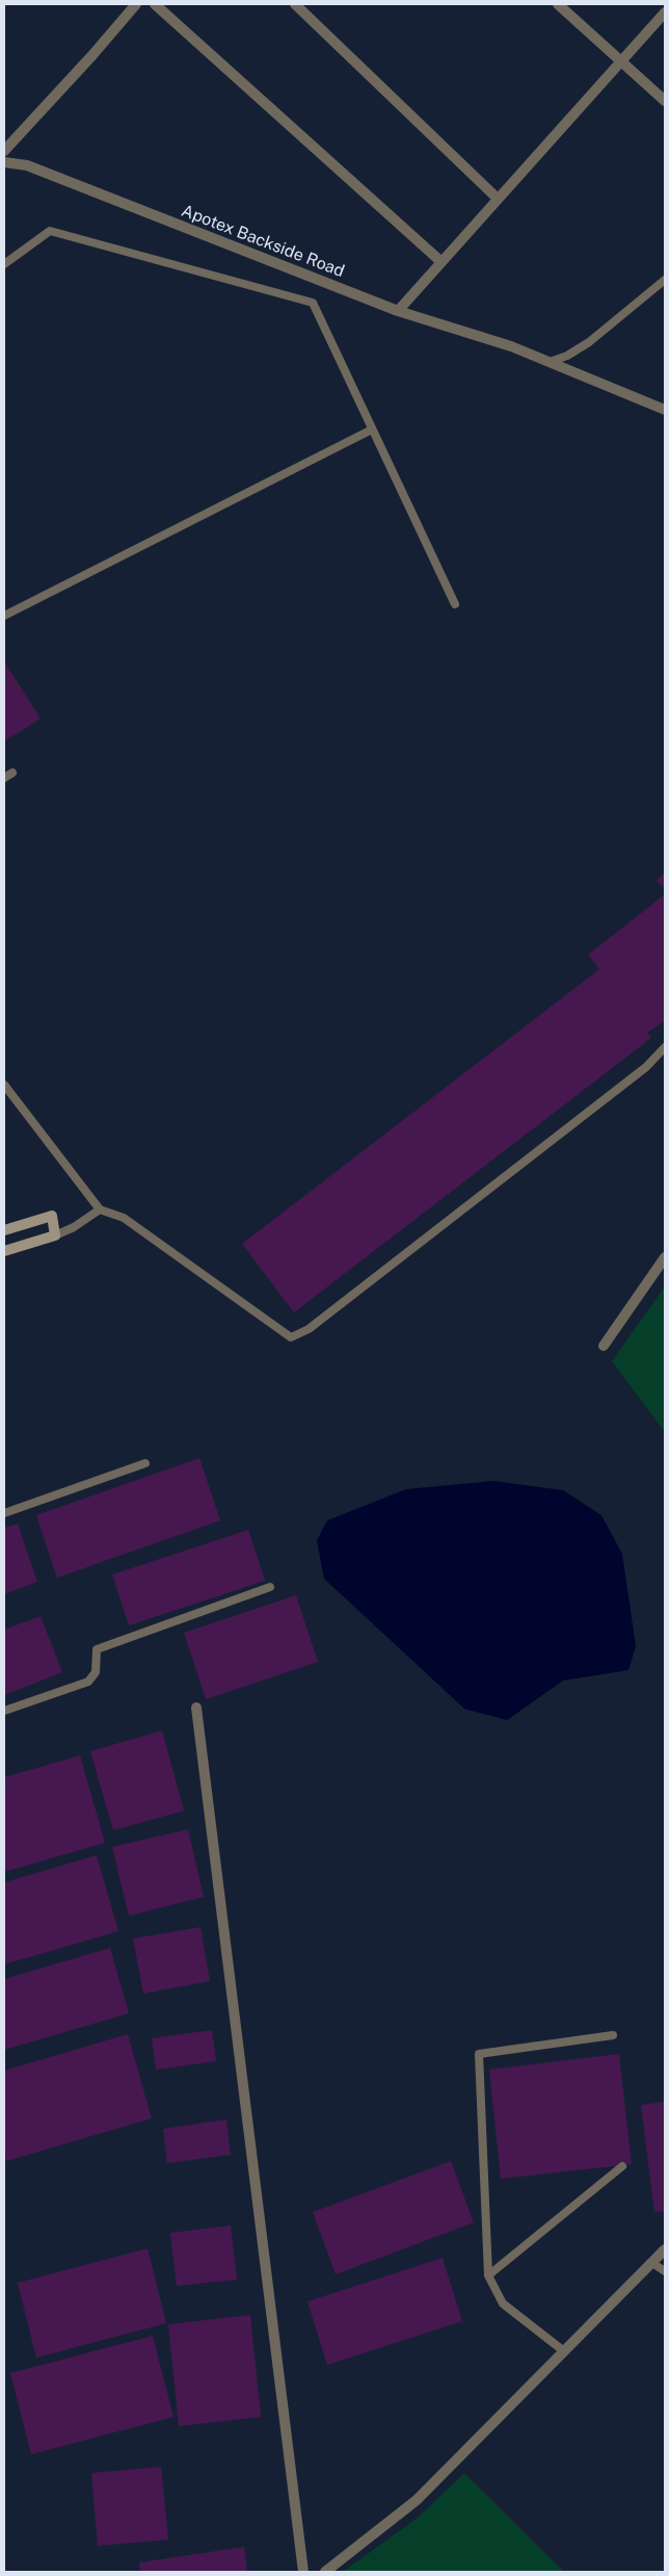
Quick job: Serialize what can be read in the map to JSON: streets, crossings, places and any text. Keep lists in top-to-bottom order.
{
  "streets": {
    "street": ["Apotex Backside Road"]
  }
}
